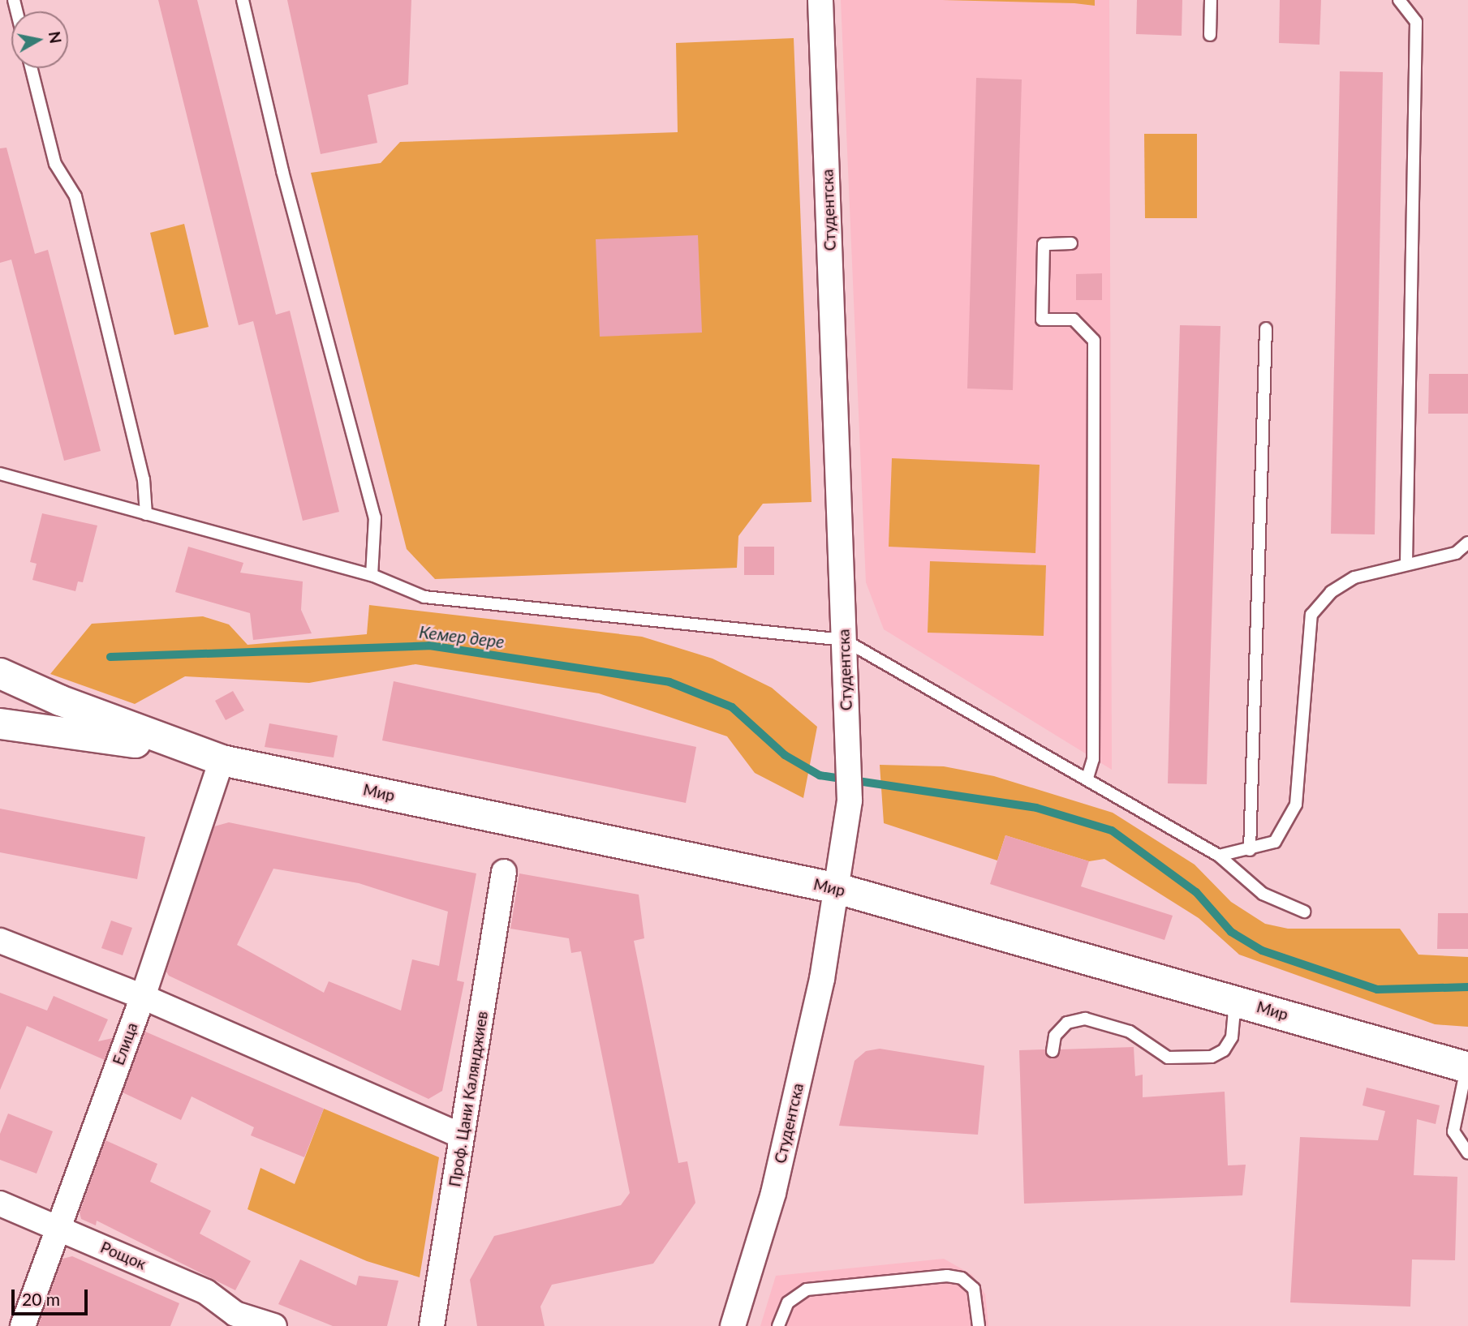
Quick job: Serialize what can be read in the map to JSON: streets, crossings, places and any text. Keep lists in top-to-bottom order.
{
  "streets": {
    "street": [
      "Студентска",
      "Мир",
      "Елица",
      "Проф. Цани Калянджиев",
      "Рощок"
    ]
  },
  "crossings": [
    ["Студентска", "Мир"],
    ["Мир", "Елица"],
    ["Елица", "Рощок"]
  ],
  "water": ["Кемер дере"],
  "scale_bar": "20 m",
  "north": "right"
}
